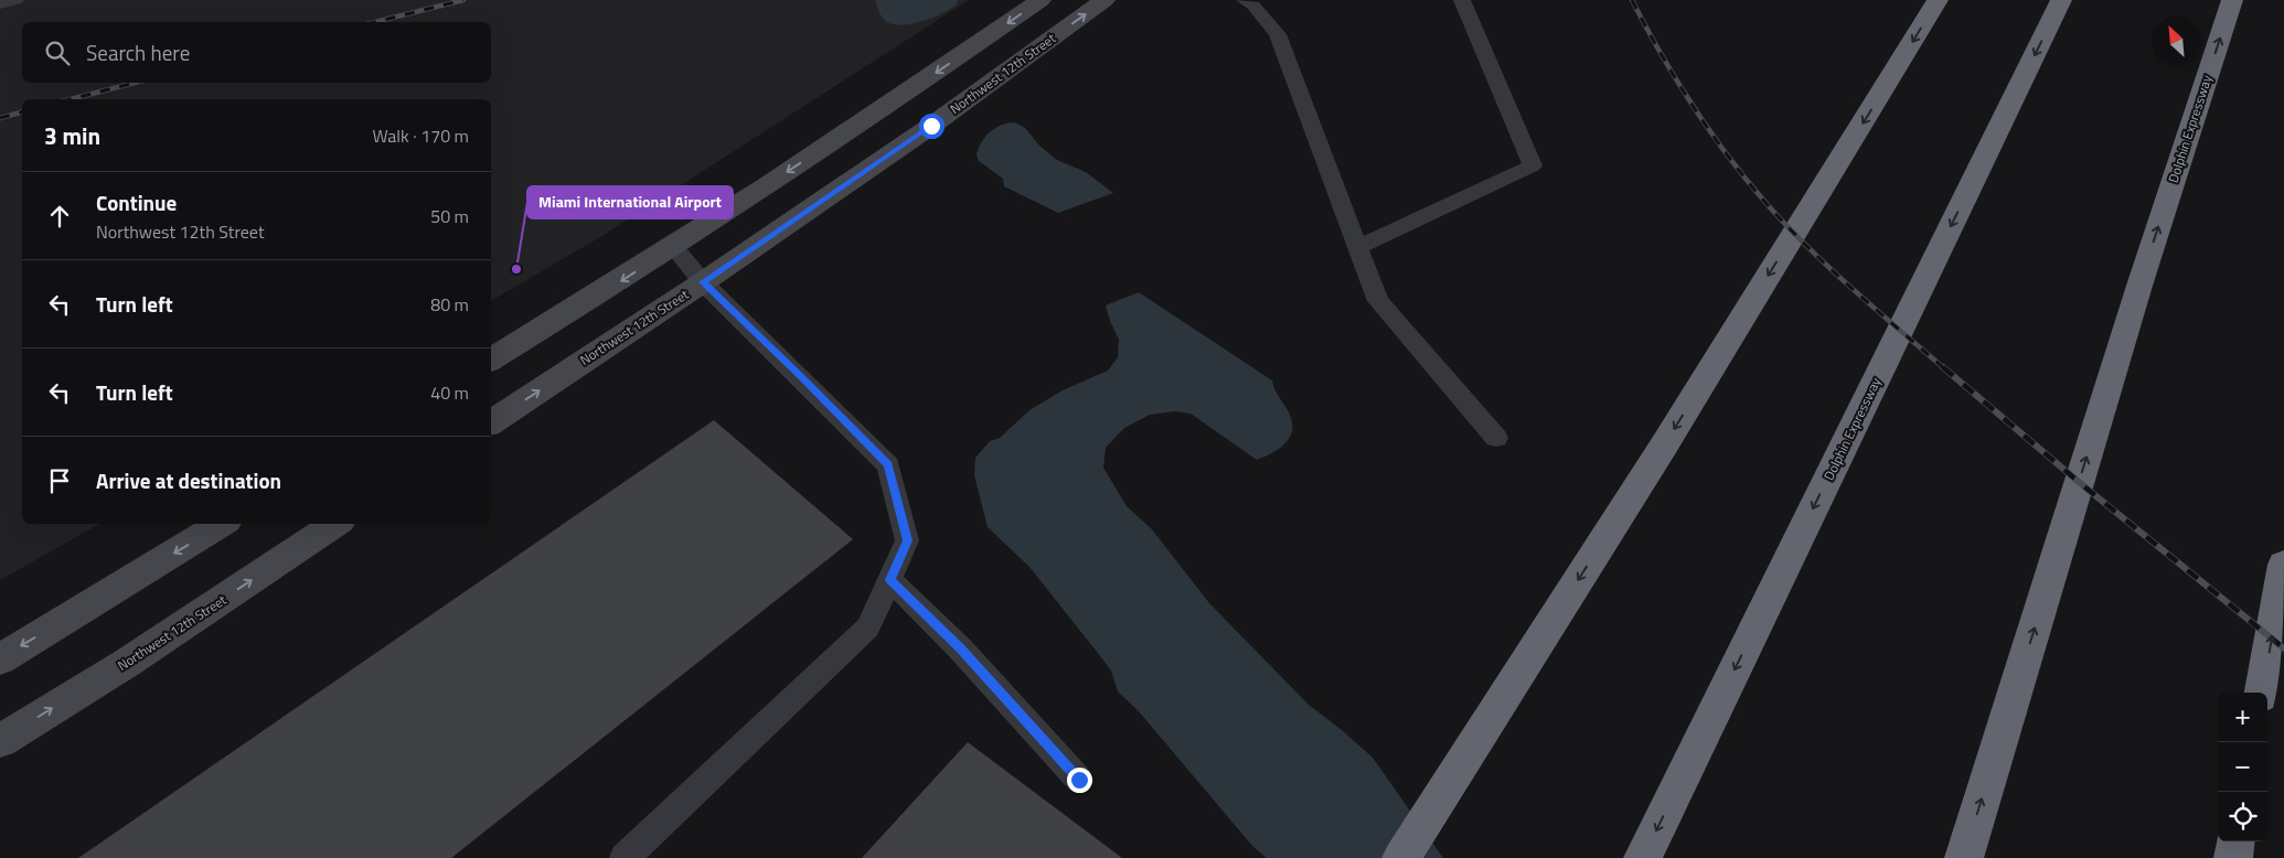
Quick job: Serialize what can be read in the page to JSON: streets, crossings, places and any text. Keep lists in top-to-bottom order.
{
  "streets": {
    "highway": ["Dolphin Expressway"],
    "main road": ["Northwest 12th Street"]
  },
  "places": ["Miami International Airport"],
  "north": "top left",
  "page": {
    "search": "Search here",
    "heading": ["3 min", "Walk · 170 m"],
    "list": [
      ["Continue", "Northwest 12th Street", "50 m"],
      ["Turn left", "80 m"],
      ["Turn left", "40 m"],
      "Arrive at destination"
    ],
    "map_buttons": ["+", "−"]
  }
}
